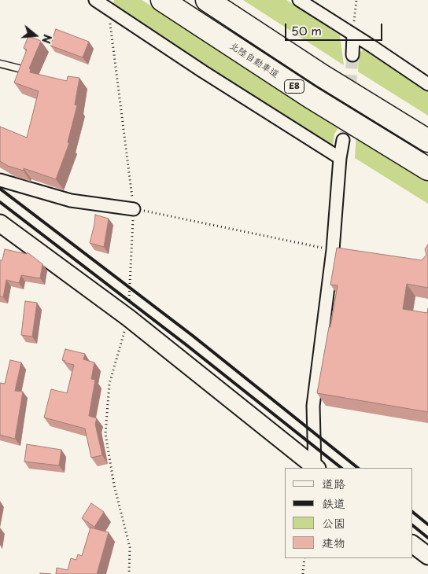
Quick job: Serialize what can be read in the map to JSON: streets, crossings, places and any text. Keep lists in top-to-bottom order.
{
  "streets": {
    "highway": ["北陸自動車道", "E8"]
  },
  "legend": [
    "道路",
    "鉄道",
    "公園",
    "建物"
  ],
  "scale_bar": "50 m",
  "north": "right"
}
